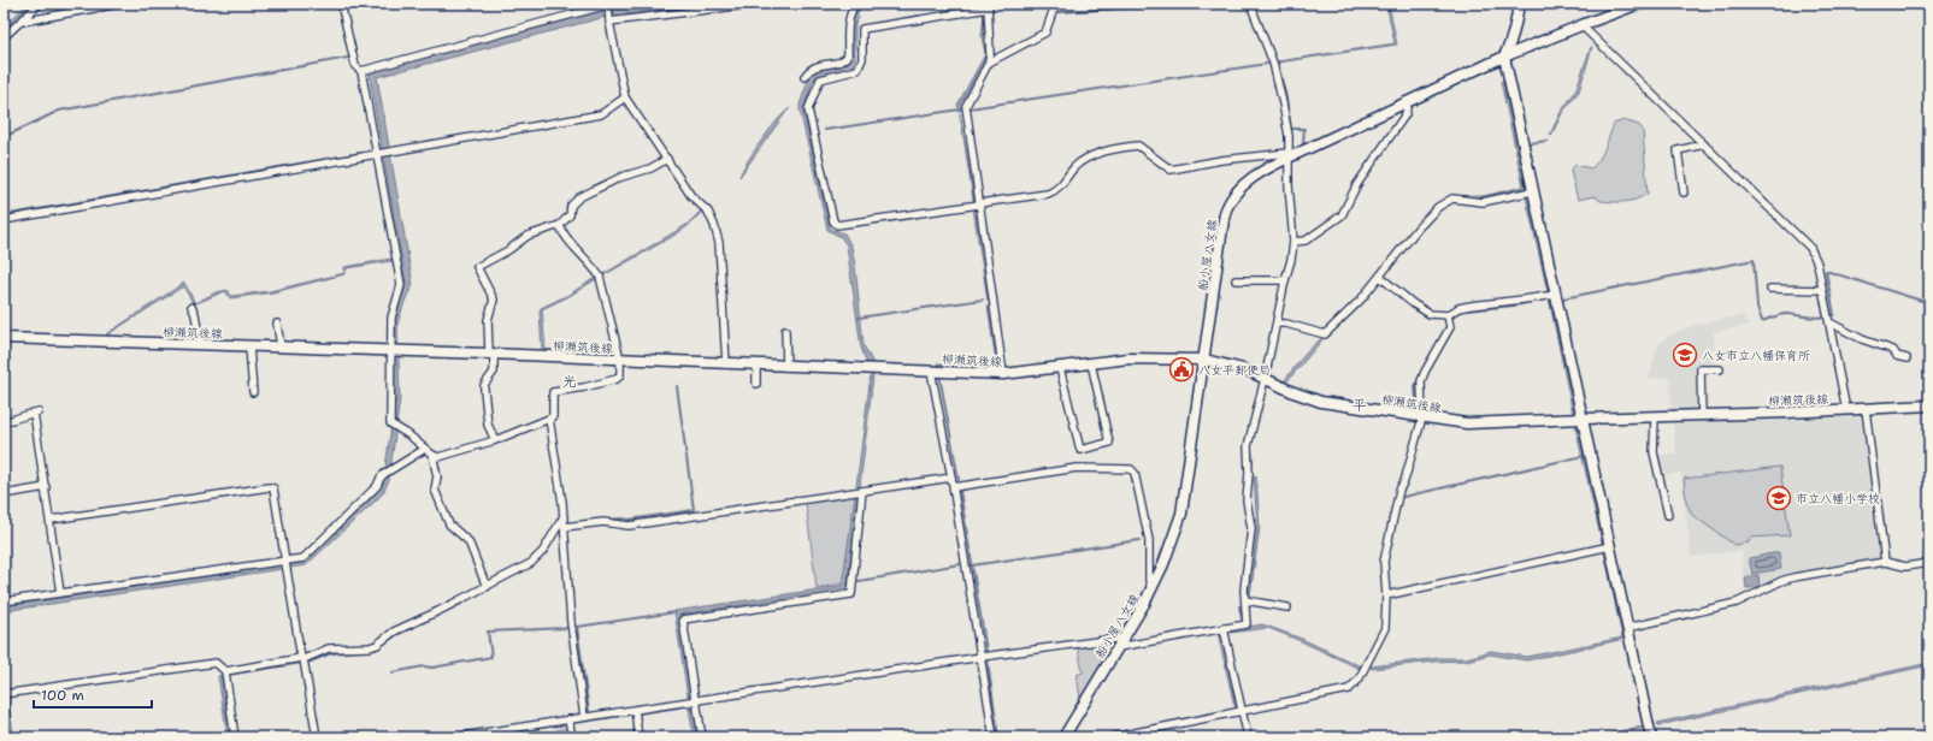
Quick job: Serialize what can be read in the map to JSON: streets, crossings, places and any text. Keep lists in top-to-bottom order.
{
  "streets": {
    "main road": ["船小屋八女線", "柳瀬筑後線"]
  },
  "crossings": [
    ["船小屋八女線", "柳瀬筑後線"]
  ],
  "districts": ["光", "平"],
  "places": {
    "school or university": ["八女市立八幡保育所", "市立八幡小学校"],
    "public building": ["八女平郵便局"]
  },
  "scale_bar": "100 m"
}
